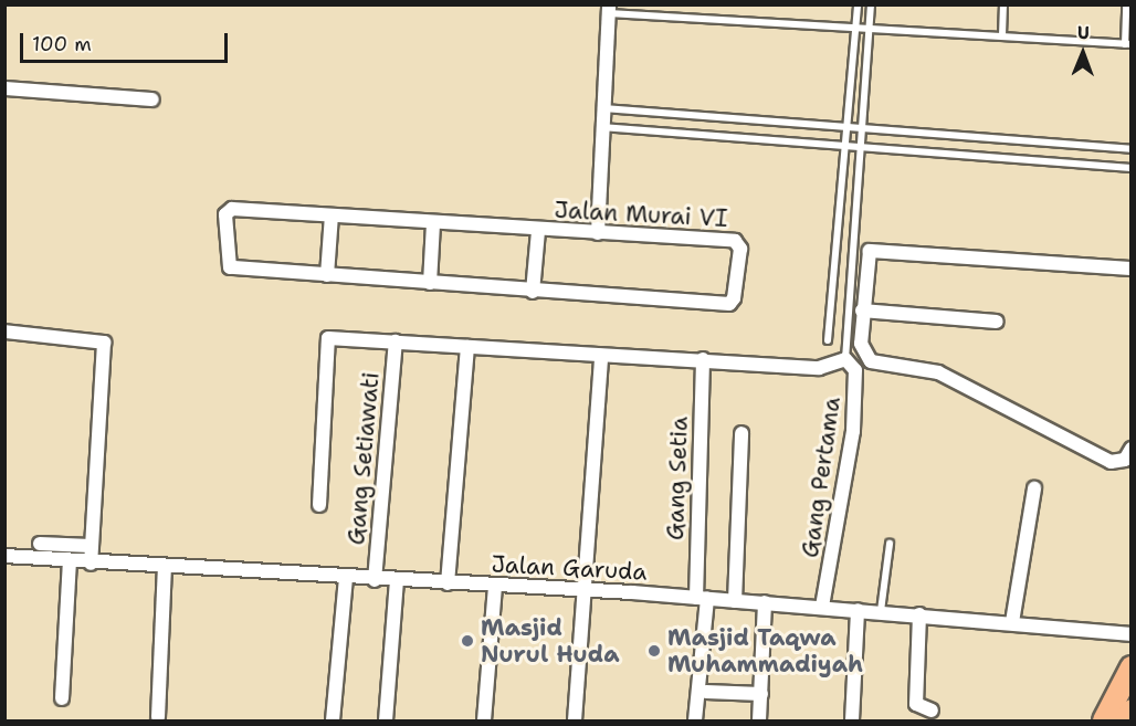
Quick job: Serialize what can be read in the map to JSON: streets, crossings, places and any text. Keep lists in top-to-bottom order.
{
  "streets": {
    "street": [
      "Jalan Murai VI",
      "Gang Setiawati",
      "Gang Pertama",
      "Gang Setia",
      "Jalan Garuda"
    ]
  },
  "crossings": [
    ["Gang Setiawati", "Jalan Garuda"],
    ["Gang Pertama", "Jalan Garuda"],
    ["Gang Setia", "Jalan Garuda"]
  ],
  "places": ["Masjid Nurul Huda", "Masjid Taqwa Muhammadiyah"],
  "scale_bar": "100 m",
  "north": "top"
}
